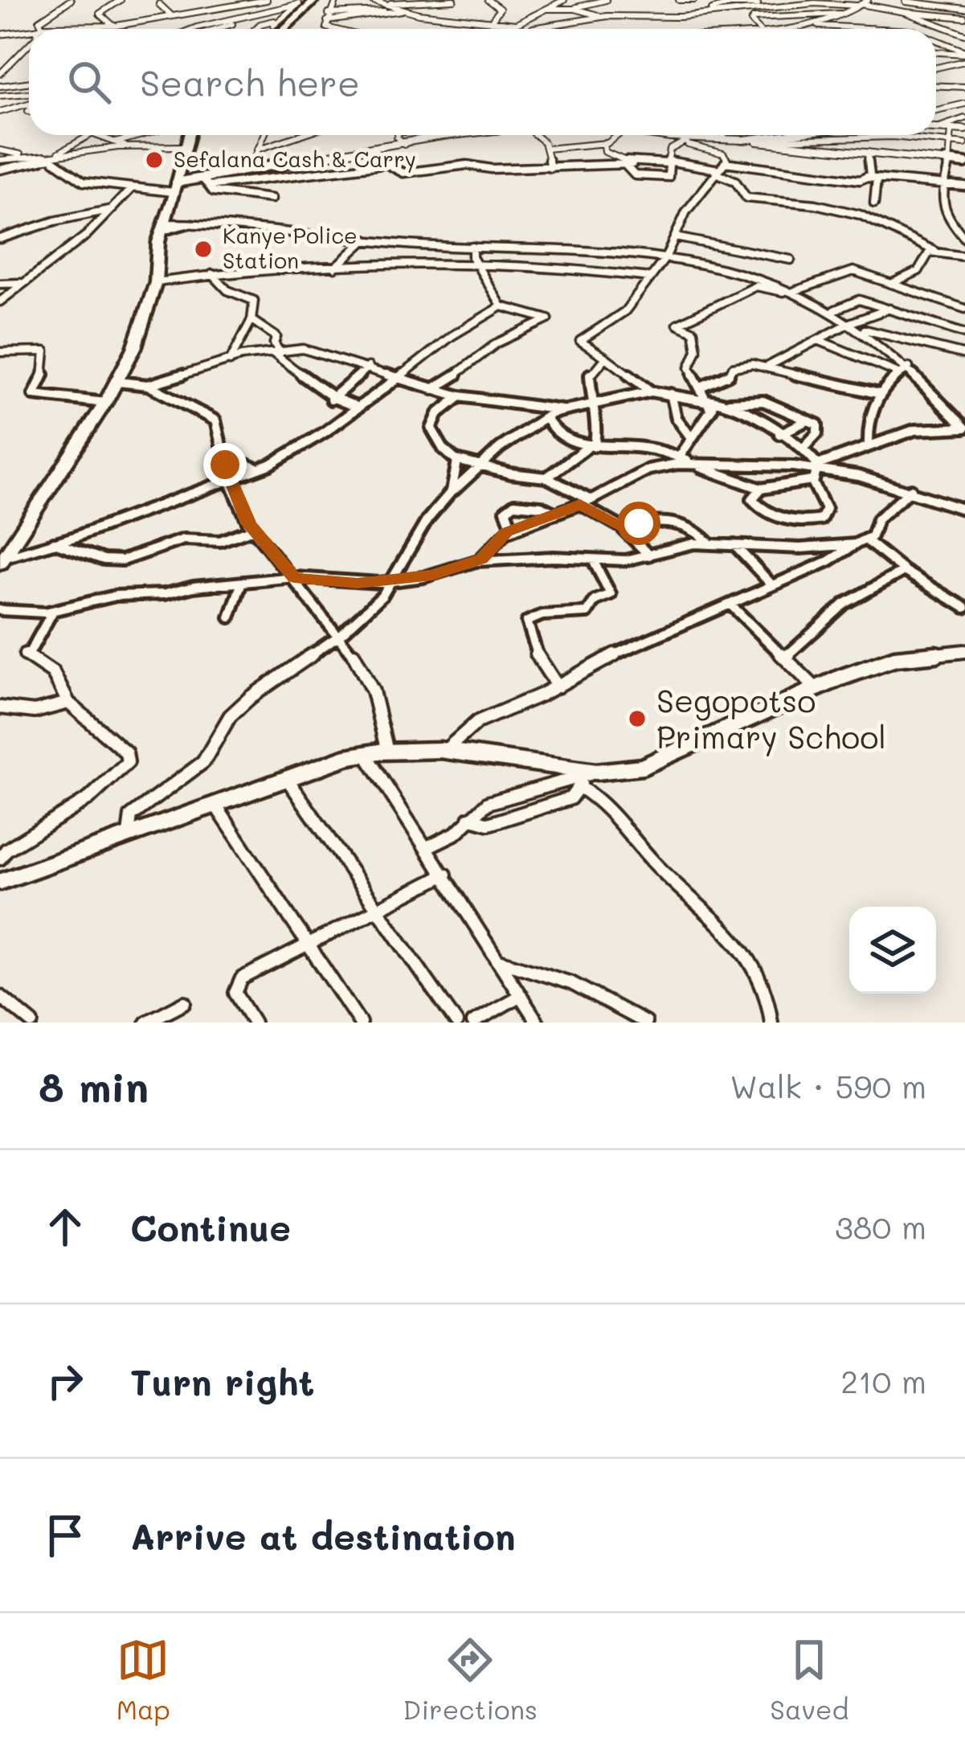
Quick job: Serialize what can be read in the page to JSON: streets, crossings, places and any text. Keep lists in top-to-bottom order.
{
  "places": ["Sefalana Cash & Carry", "Kanye Police Station", "Segopotso Primary School"],
  "page": {
    "search": "Search here",
    "heading": ["8 min", "Walk · 590 m"],
    "list": [
      ["Continue", "380 m"],
      ["Turn right", "210 m"],
      "Arrive at destination"
    ],
    "nav": ["Map", "Directions", "Saved"]
  }
}
